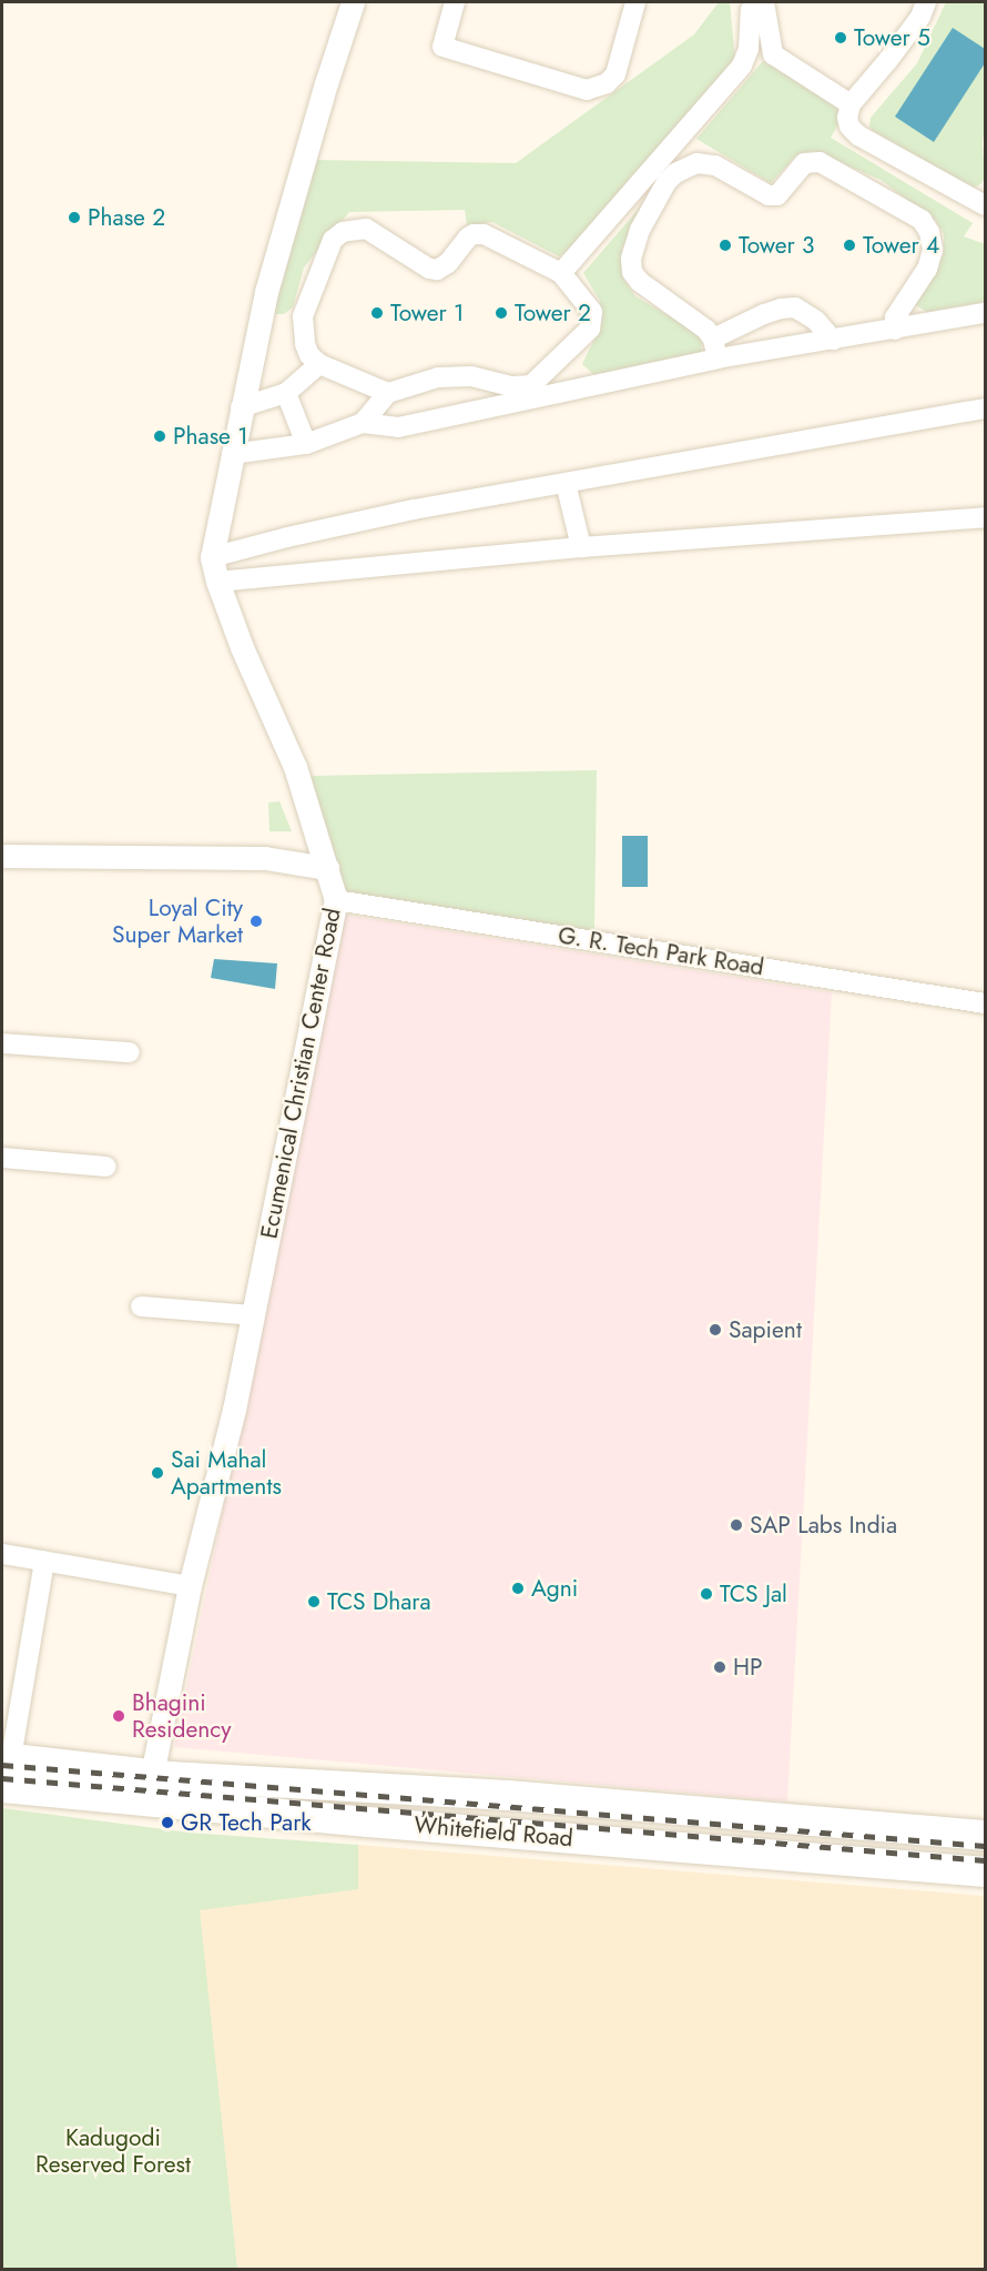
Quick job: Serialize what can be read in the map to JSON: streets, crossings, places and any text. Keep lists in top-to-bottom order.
{
  "streets": {
    "main road": ["Whitefield Road"],
    "street": ["G. R. Tech Park Road", "Ecumenical Christian Center Road"]
  },
  "crossings": [
    ["G. R. Tech Park Road", "Ecumenical Christian Center Road"],
    ["Ecumenical Christian Center Road", "Whitefield Road"]
  ],
  "parks": ["Kadugodi Reserved Forest"],
  "places": [
    "Tower 5",
    "Phase 2",
    "Tower 3",
    "Tower 4",
    "Tower 1",
    "Tower 2",
    "Phase 1",
    "Loyal City Super Market",
    "Sapient",
    "Sai Mahal Apartments",
    "SAP Labs India",
    "Agni",
    "TCS Jal",
    "TCS Dhara",
    "HP",
    "Bhagini Residency",
    "GR Tech Park"
  ]
}
